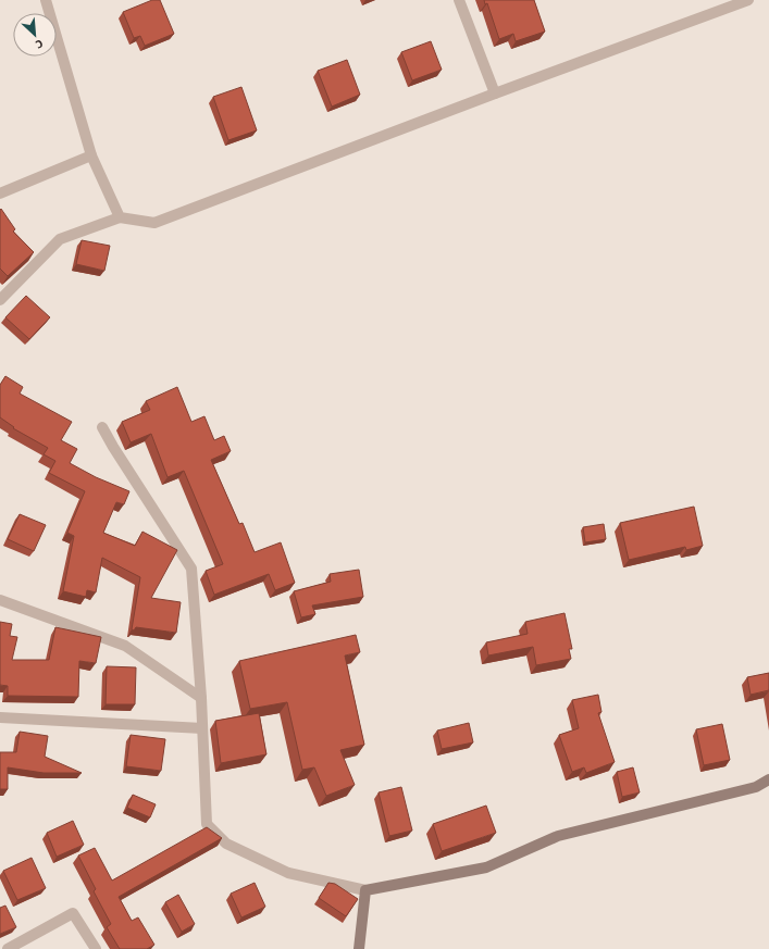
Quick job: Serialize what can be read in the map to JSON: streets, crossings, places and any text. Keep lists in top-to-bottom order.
{
  "north": "bottom right"
}
